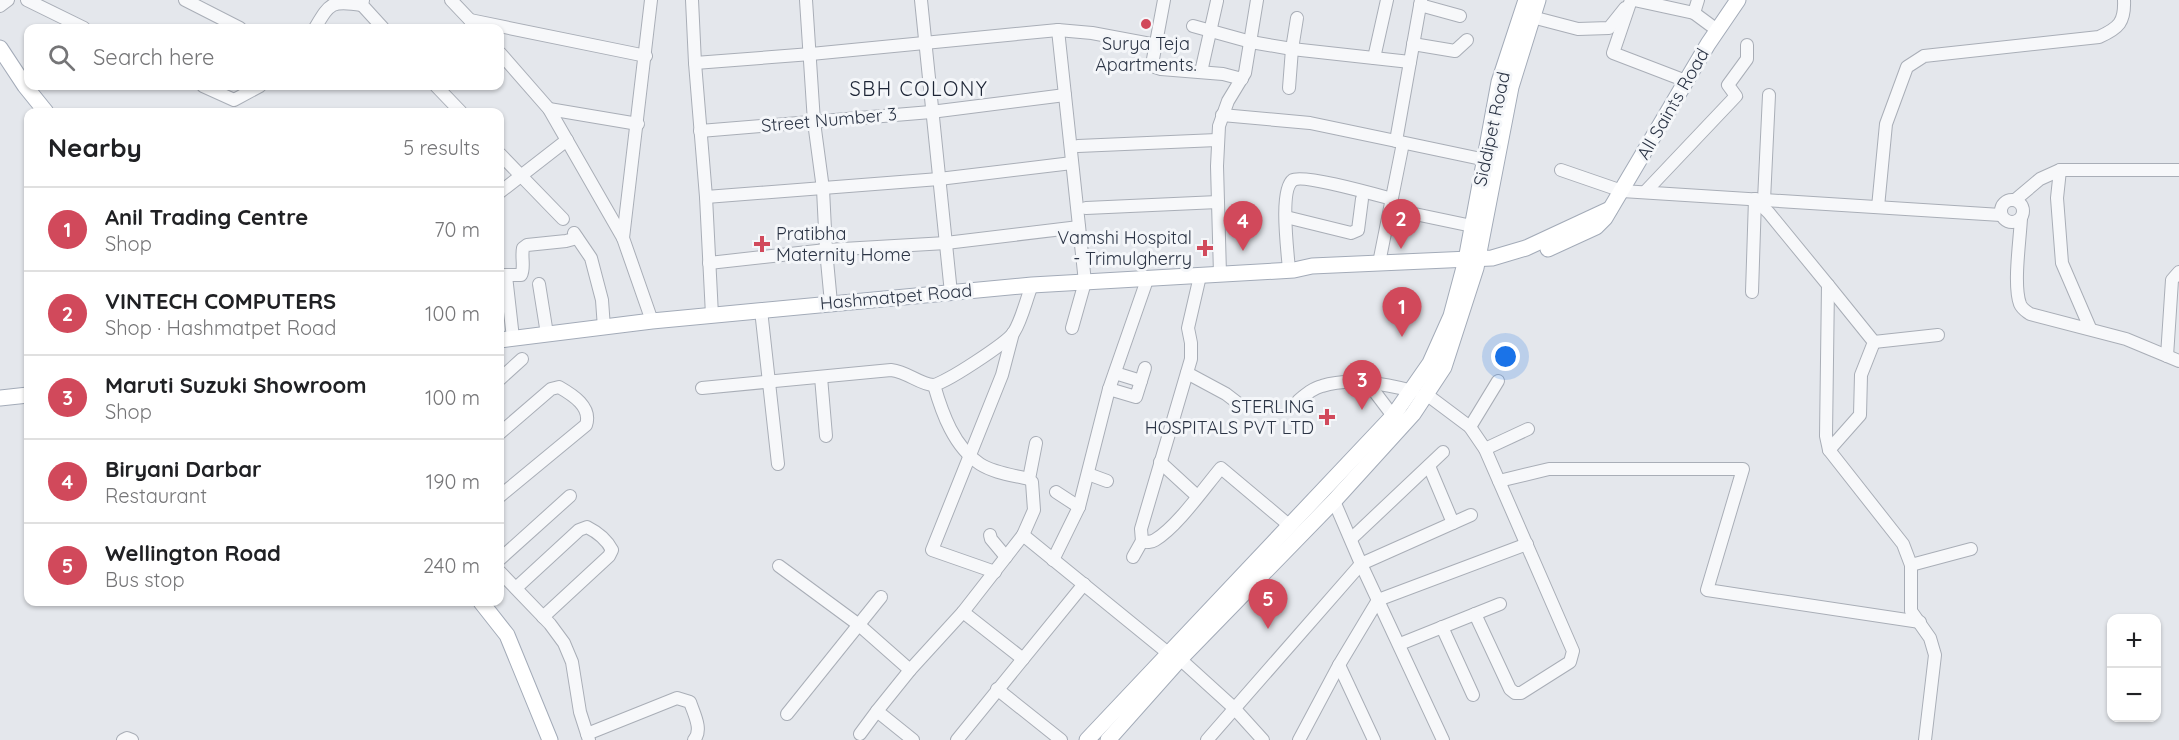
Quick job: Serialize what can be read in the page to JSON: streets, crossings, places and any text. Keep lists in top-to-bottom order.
{
  "streets": {
    "main road": ["All Saints Road", "Siddipet Road", "Hashmatpet Road"],
    "street": ["Street Number 3"]
  },
  "crossings": [
    ["All Saints Road", "Siddipet Road"],
    ["All Saints Road", "Hashmatpet Road"],
    ["Siddipet Road", "Hashmatpet Road"]
  ],
  "districts": ["SBH COLONY"],
  "places": {
    "other": ["Surya Teja Apartments."],
    "health": ["Pratibha Maternity Home", "Vamshi Hospital - Trimulgherry", "STERLING HOSPITALS PVT LTD"]
  },
  "page": {
    "search": "Search here",
    "heading": ["Nearby", "5 results"],
    "list": [
      {
        "mark": "1",
        "name": "Anil Trading Centre",
        "note": "Shop",
        "value": "70 m"
      },
      {
        "mark": "2",
        "name": "VINTECH COMPUTERS",
        "note": "Shop · Hashmatpet Road",
        "value": "100 m"
      },
      {
        "mark": "3",
        "name": "Maruti Suzuki Showroom",
        "note": "Shop",
        "value": "100 m"
      },
      {
        "mark": "4",
        "name": "Biryani Darbar",
        "note": "Restaurant",
        "value": "190 m"
      },
      {
        "mark": "5",
        "name": "Wellington Road",
        "note": "Bus stop",
        "value": "240 m"
      }
    ],
    "pins": [
      "2",
      "4",
      "1",
      "3",
      "5"
    ],
    "map_buttons": ["+", "−"]
  }
}
